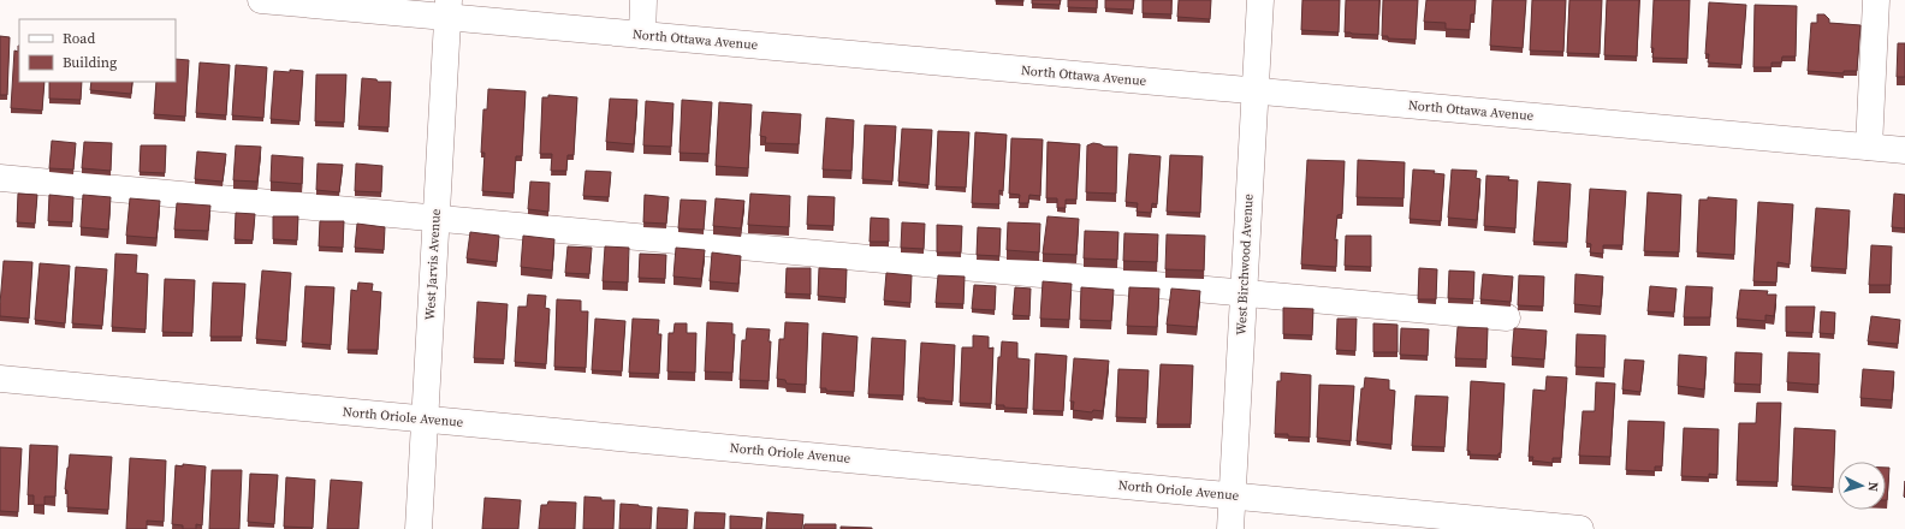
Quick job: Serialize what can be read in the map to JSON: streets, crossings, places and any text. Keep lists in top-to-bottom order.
{
  "streets": {
    "street": [
      "North Ottawa Avenue",
      "West Jarvis Avenue",
      "West Birchwood Avenue",
      "North Oriole Avenue"
    ]
  },
  "crossings": [
    ["North Ottawa Avenue", "West Jarvis Avenue"],
    ["North Ottawa Avenue", "West Birchwood Avenue"],
    ["West Jarvis Avenue", "North Oriole Avenue"],
    ["West Birchwood Avenue", "North Oriole Avenue"]
  ],
  "legend": ["Road", "Building"],
  "north": "right"
}
